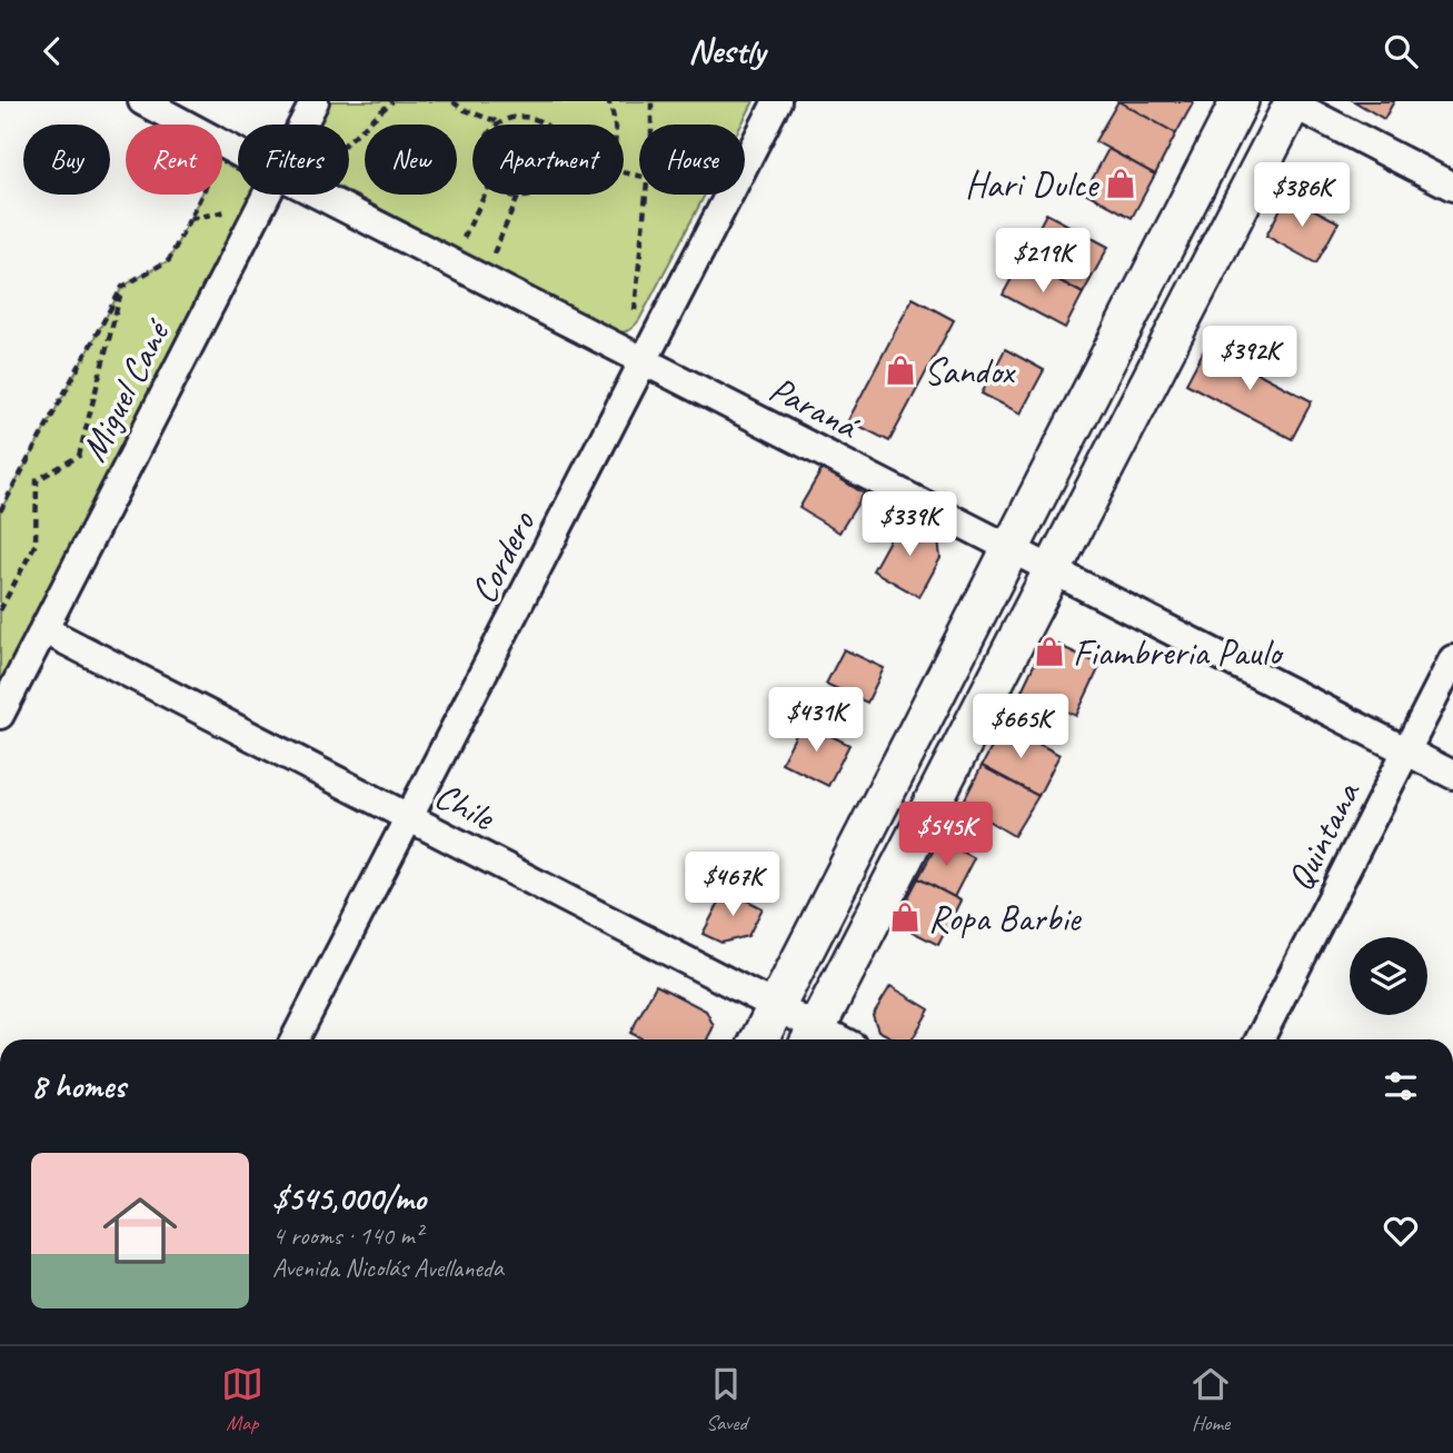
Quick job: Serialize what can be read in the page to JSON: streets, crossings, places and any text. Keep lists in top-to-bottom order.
{
  "streets": {
    "street": [
      "Miguel Cané",
      "Paraná",
      "Cordero",
      "Chile",
      "Quintana"
    ]
  },
  "crossings": [
    ["Miguel Cané", "Chile"],
    ["Paraná", "Cordero"],
    ["Paraná", "Quintana"],
    ["Cordero", "Chile"]
  ],
  "places": {
    "shop": [
      "Hari Dulce",
      "Sandox",
      "Fiambreria Paulo",
      "Ropa Barbie"
    ]
  },
  "page": {
    "header": "Nestly",
    "chip": [
      "Buy",
      "Rent",
      "Filters",
      "New",
      "Apartment",
      "House"
    ],
    "price": [
      "$386K",
      "$219K",
      "$392K",
      "$339K",
      "$431K",
      "$665K",
      "$545K",
      "$467K"
    ],
    "heading": "8 homes",
    "list": [
      {
        "name": "$545,000/mo",
        "note": "4 rooms · 140 m² · Avenida Nicolás Avellaneda"
      }
    ],
    "tabs": ["Map", "Saved", "Home"]
  }
}
